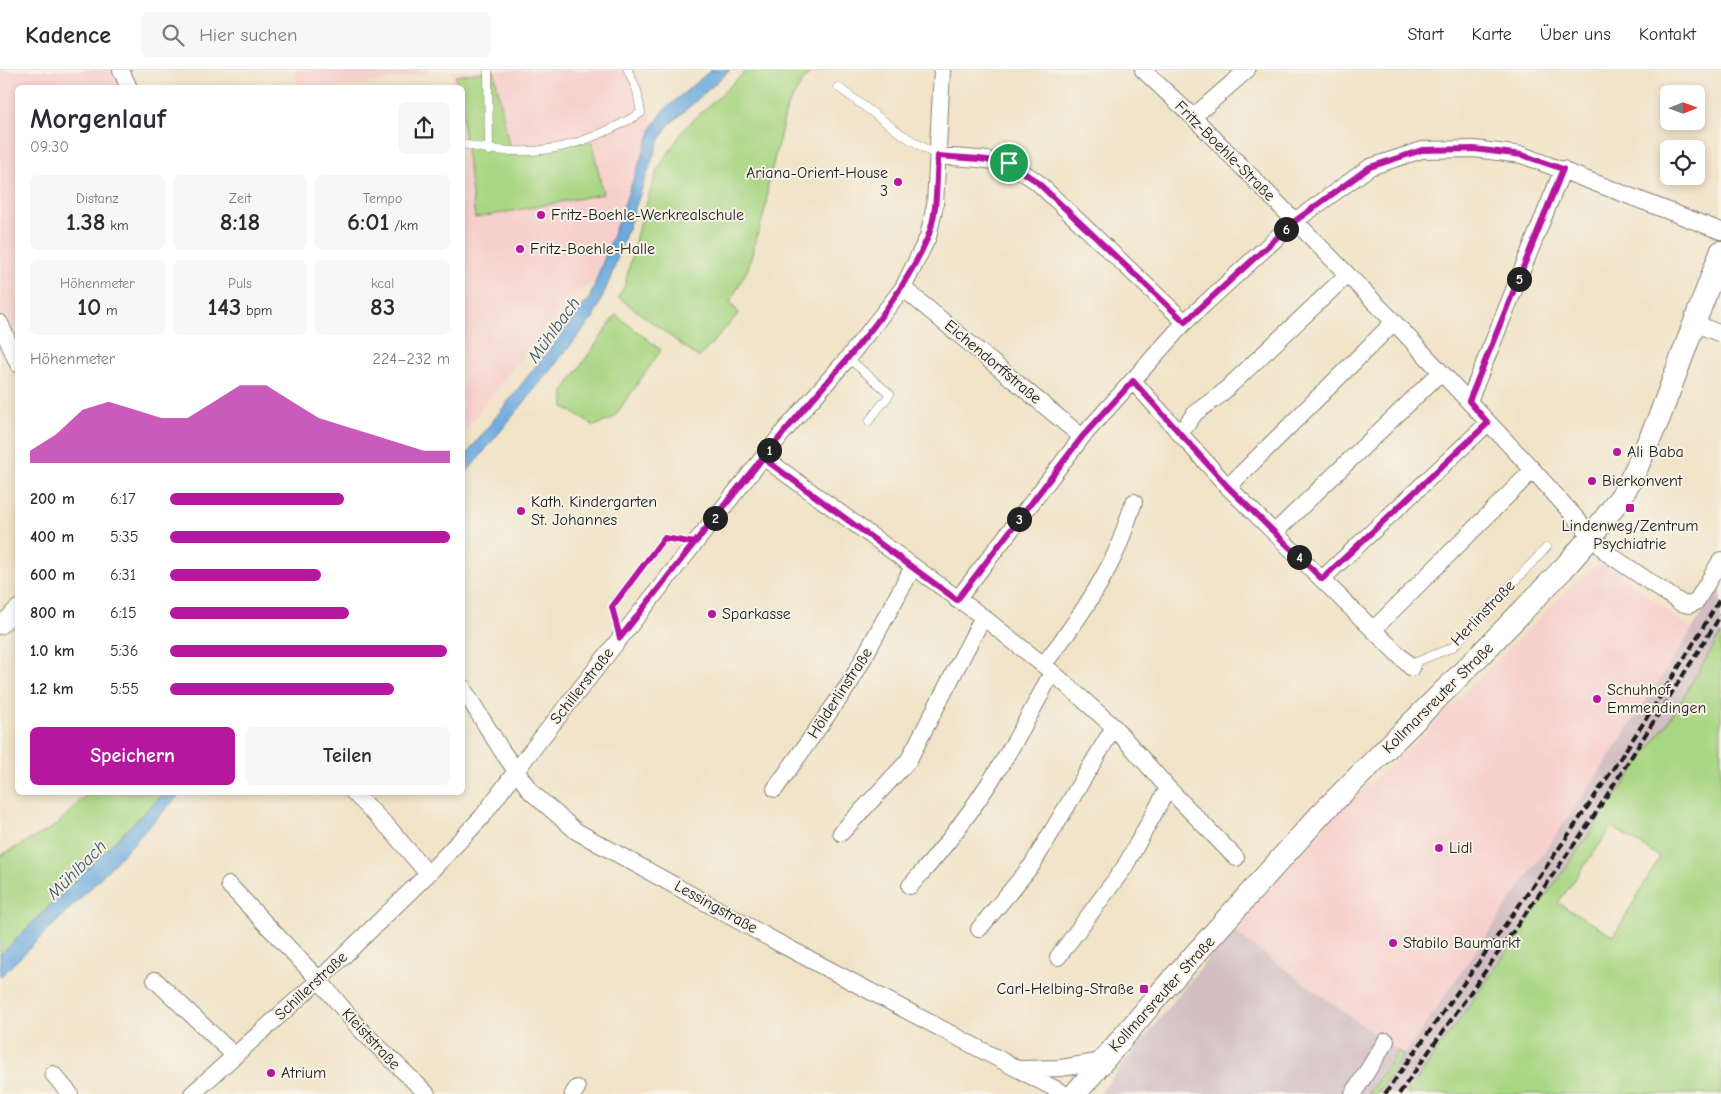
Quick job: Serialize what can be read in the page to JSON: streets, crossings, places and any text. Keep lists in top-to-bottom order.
{
  "streets": {
    "main road": ["Kollmarsreuter Straße"],
    "street": [
      "Fritz-Boehle-Straße",
      "Eichendorffstraße",
      "Herlinstraße",
      "Schillerstraße",
      "Hölderlinstraße",
      "Lessingstraße",
      "Kleiststraße"
    ]
  },
  "crossings": [
    ["Fritz-Boehle-Straße", "Kollmarsreuter Straße"],
    ["Eichendorffstraße", "Schillerstraße"],
    ["Schillerstraße", "Lessingstraße"],
    ["Schillerstraße", "Kleiststraße"],
    ["Kollmarsreuter Straße", "Lessingstraße"]
  ],
  "water": ["Mühlbach"],
  "places": {
    "other": [
      "Ariana-Orient-House 3",
      "Fritz-Boehle-Werkrealschule",
      "Fritz-Boehle-Halle",
      "Ali Baba",
      "Bierkonvent",
      "Kath. Kindergarten St. Johannes",
      "Sparkasse",
      "Schuhhof Emmendingen",
      "Lidl",
      "Stabilo Baumarkt",
      "Atrium"
    ],
    "transit": ["Lindenweg/Zentrum Psychiatrie", "Carl-Helbing-Straße"]
  },
  "north": "right",
  "page": {
    "header": "Kadence",
    "search": "Hier suchen",
    "nav": [
      "Start",
      "Karte",
      "Über uns",
      "Kontakt"
    ],
    "heading": ["Morgenlauf", "09:30"],
    "stats": [
      ["Distanz", "1.38 km"],
      ["Zeit", "8:18"],
      ["Tempo", "6:01 /km"],
      ["Höhenmeter", "10 m"],
      ["Puls", "143 bpm"],
      ["kcal", "83"]
    ],
    "pins": [
      "6",
      "5",
      "1",
      "2",
      "3",
      "4"
    ],
    "chart": ["Höhenmeter", "224–232 m"],
    "list": [
      {
        "name": "200 m",
        "note": "6:17"
      },
      {
        "name": "400 m",
        "note": "5:35"
      },
      {
        "name": "600 m",
        "note": "6:31"
      },
      {
        "name": "800 m",
        "note": "6:15"
      },
      {
        "name": "1.0 km",
        "note": "5:36"
      },
      {
        "name": "1.2 km",
        "note": "5:55"
      }
    ],
    "buttons": ["Speichern", "Teilen"]
  }
}
